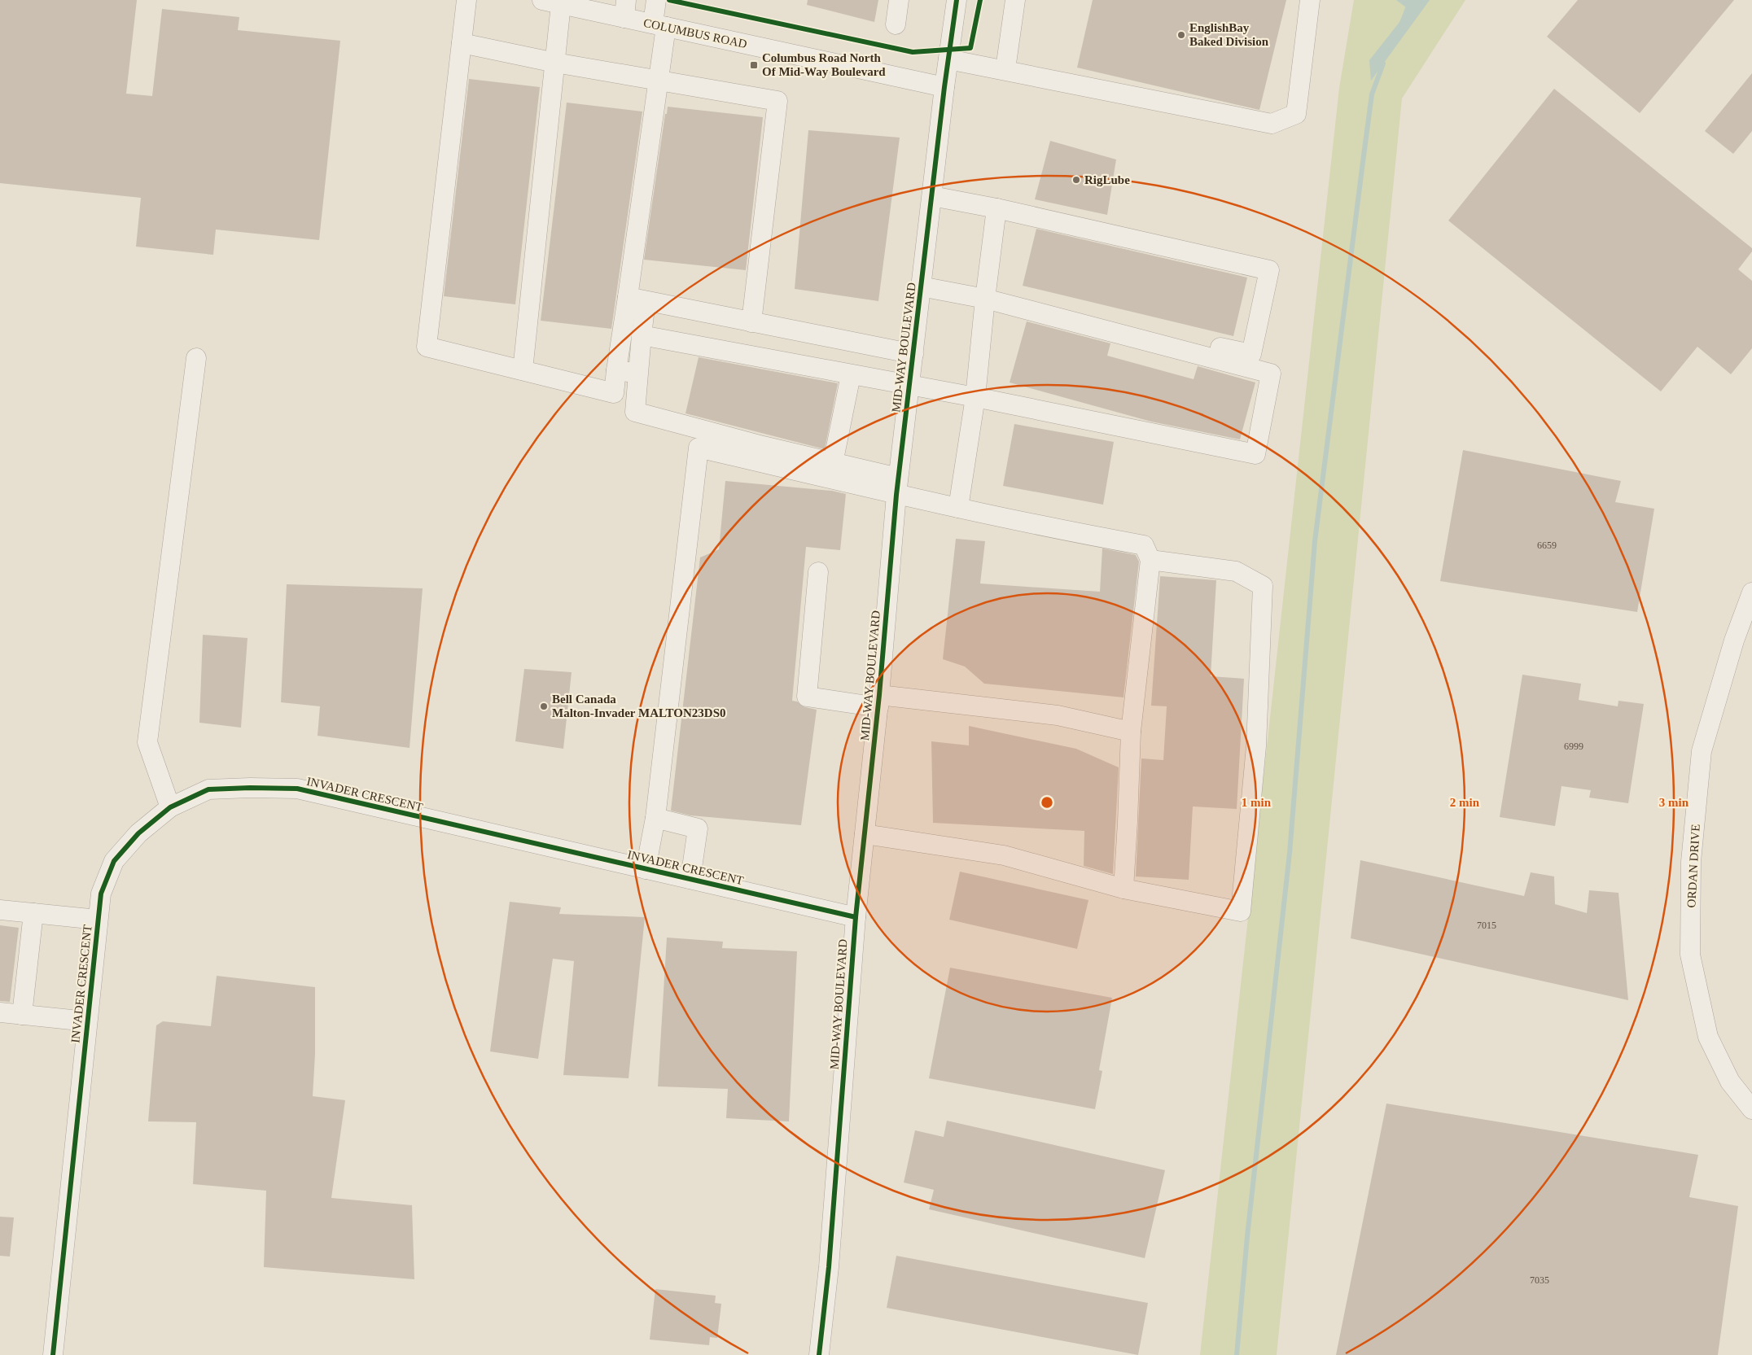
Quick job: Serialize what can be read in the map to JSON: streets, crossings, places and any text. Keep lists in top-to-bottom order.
{
  "streets": {
    "street": [
      "COLUMBUS ROAD",
      "MID-WAY BOULEVARD",
      "INVADER CRESCENT",
      "ORDAN DRIVE"
    ]
  },
  "crossings": [
    ["COLUMBUS ROAD", "MID-WAY BOULEVARD"],
    ["MID-WAY BOULEVARD", "INVADER CRESCENT"]
  ],
  "places": {
    "other": ["EnglishBay Baked Division", "RigLube", "Bell Canada Malton-Invader MALTON23DS0"],
    "transit": ["Columbus Road North Of Mid-Way Boulevard"]
  },
  "house_numbers": [
    "6659",
    "6999",
    "7015",
    "7035"
  ],
  "rings": ["1 min", "2 min", "3 min"]
}
